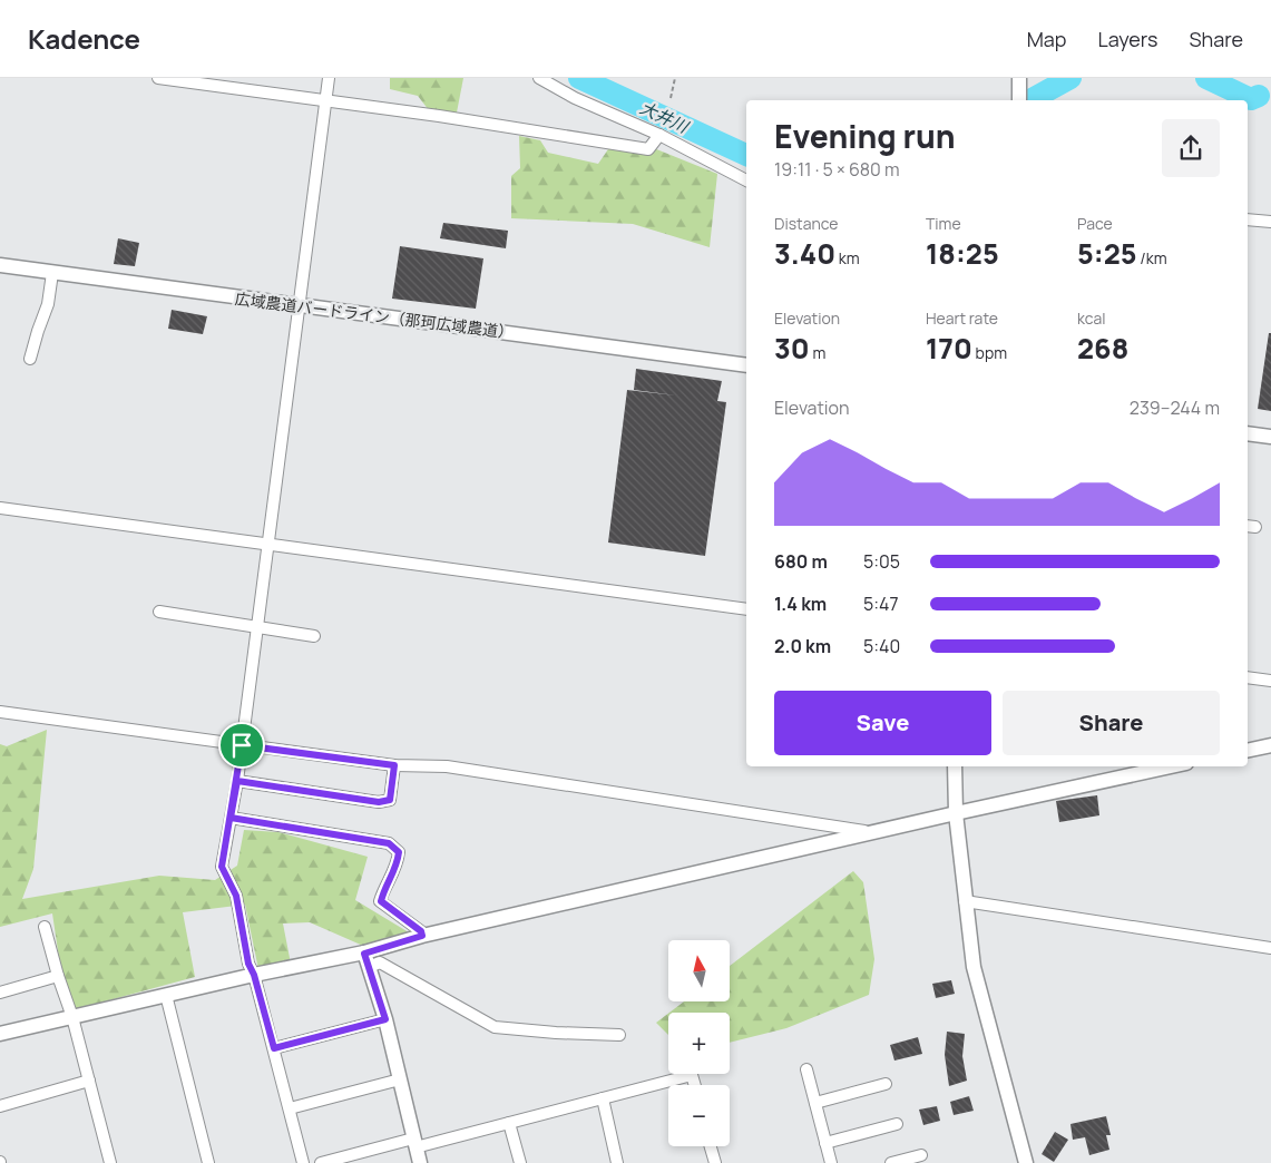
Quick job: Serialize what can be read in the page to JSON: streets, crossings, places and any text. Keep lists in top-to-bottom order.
{
  "streets": {
    "street": ["広域農道バードライン（那珂広域農道）"]
  },
  "water": ["大井川"],
  "north": "top",
  "page": {
    "header": "Kadence",
    "nav": ["Map", "Layers", "Share"],
    "heading": ["Evening run", "19:11 · 5 × 680 m"],
    "stats": [
      ["Distance", "3.40 km"],
      ["Time", "18:25"],
      ["Pace", "5:25 /km"],
      ["Elevation", "30 m"],
      ["Heart rate", "170 bpm"],
      ["kcal", "268"]
    ],
    "chart": ["Elevation", "239–244 m"],
    "list": [
      {
        "name": "680 m",
        "note": "5:05"
      },
      {
        "name": "1.4 km",
        "note": "5:47"
      },
      {
        "name": "2.0 km",
        "note": "5:40"
      }
    ],
    "buttons": ["Save", "Share"],
    "map_buttons": ["+", "−"]
  }
}
